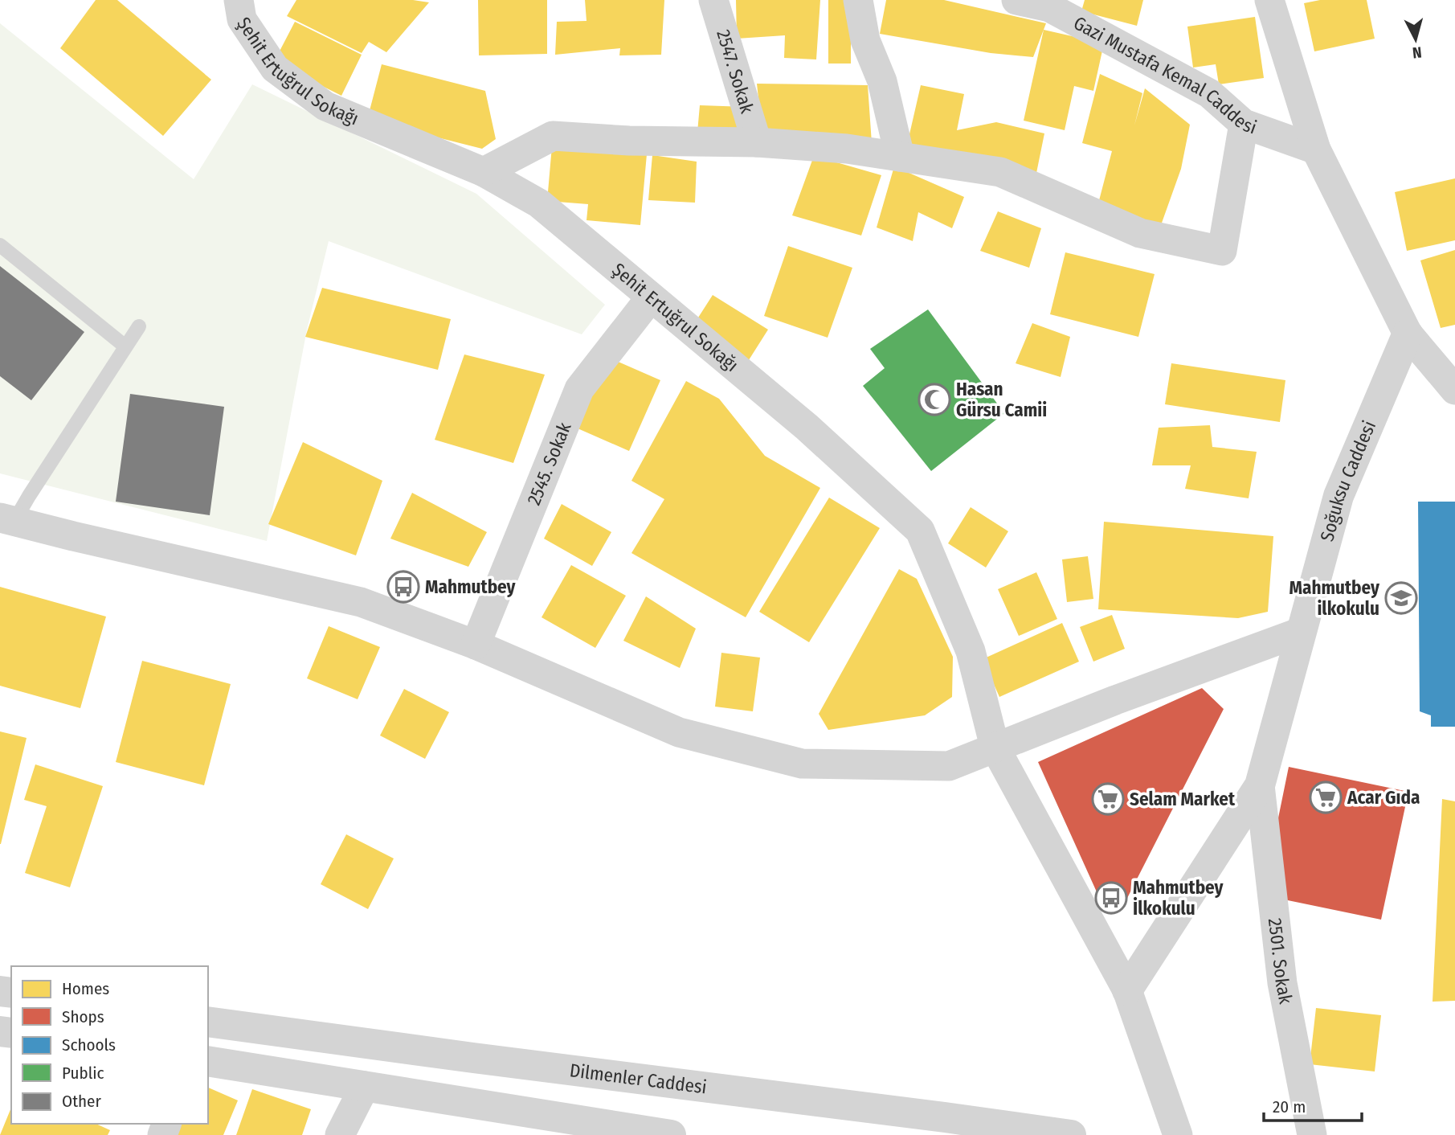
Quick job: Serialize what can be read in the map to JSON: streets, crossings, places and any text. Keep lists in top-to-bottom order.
{
  "streets": {
    "street": [
      "Şehit Ertuğrul Sokağı",
      "2547. Sokak",
      "Gazi Mustafa Kemal Caddesi",
      "2545. Sokak",
      "Soğuksu Caddesi",
      "2501. Sokak",
      "Dilmenler Caddesi"
    ]
  },
  "crossings": [
    ["Şehit Ertuğrul Sokağı", "2545. Sokak"],
    ["Şehit Ertuğrul Sokağı", "Soğuksu Caddesi"],
    ["Soğuksu Caddesi", "2501. Sokak"]
  ],
  "places": {
    "mosque": ["Hasan Gürsu Camii"],
    "bus stop": ["Mahmutbey", "Mahmutbey İlkokulu"],
    "school or university": ["Mahmutbey ilkokulu"],
    "supermarket": ["Acar Gıda", "Selam Market"]
  },
  "legend": [
    "Homes",
    "Shops",
    "Schools",
    "Public",
    "Other"
  ],
  "scale_bar": "20 m",
  "north": "bottom"
}
